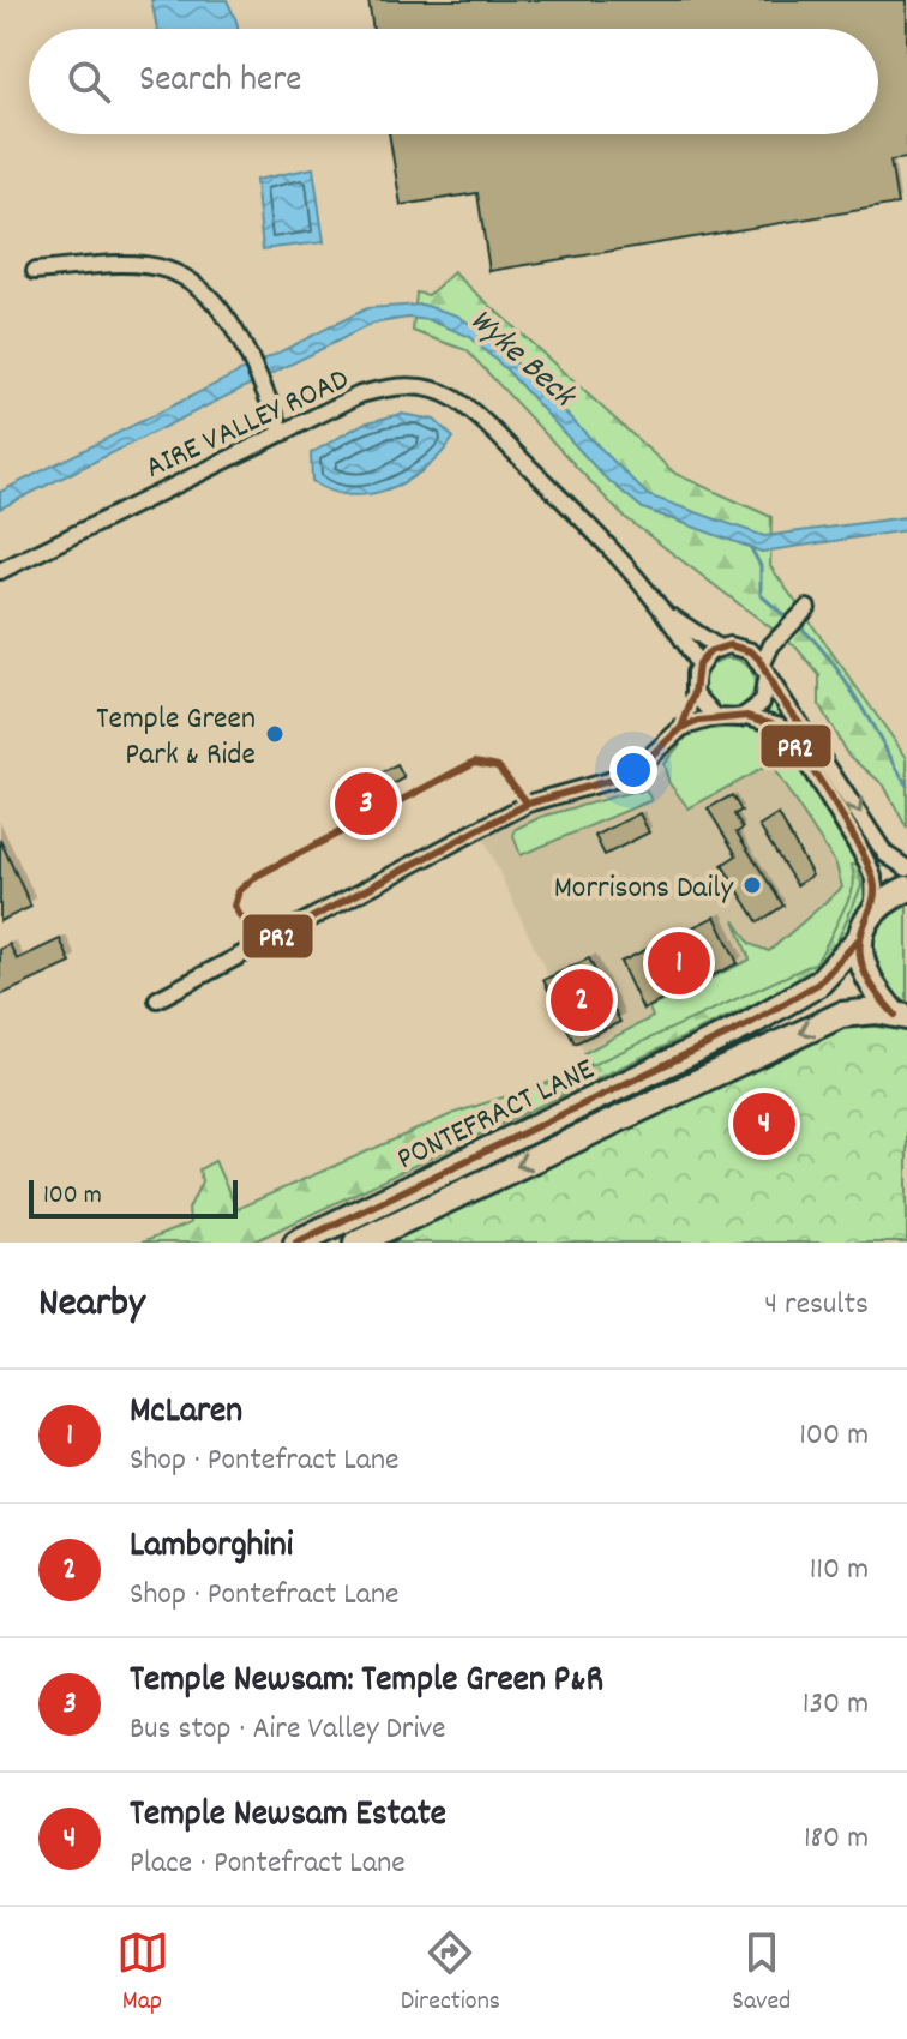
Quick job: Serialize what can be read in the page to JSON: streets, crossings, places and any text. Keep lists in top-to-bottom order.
{
  "streets": {
    "highway": ["PONTEFRACT LANE"],
    "street": ["AIRE VALLEY ROAD"]
  },
  "water": ["Wyke Beck"],
  "places": ["Temple Green Park & Ride", "Morrisons Daily"],
  "lines": ["transit line PR2"],
  "scale_bar": "100 m",
  "page": {
    "search": "Search here",
    "pins": [
      "3",
      "1",
      "2",
      "4"
    ],
    "scale": "100 m",
    "heading": ["Nearby", "4 results"],
    "list": [
      {
        "mark": "1",
        "name": "McLaren",
        "note": "Shop · Pontefract Lane",
        "value": "100 m"
      },
      {
        "mark": "2",
        "name": "Lamborghini",
        "note": "Shop · Pontefract Lane",
        "value": "110 m"
      },
      {
        "mark": "3",
        "name": "Temple Newsam: Temple Green P&R",
        "note": "Bus stop · Aire Valley Drive",
        "value": "130 m"
      },
      {
        "mark": "4",
        "name": "Temple Newsam Estate",
        "note": "Place · Pontefract Lane",
        "value": "180 m"
      }
    ],
    "nav": ["Map", "Directions", "Saved"]
  }
}
